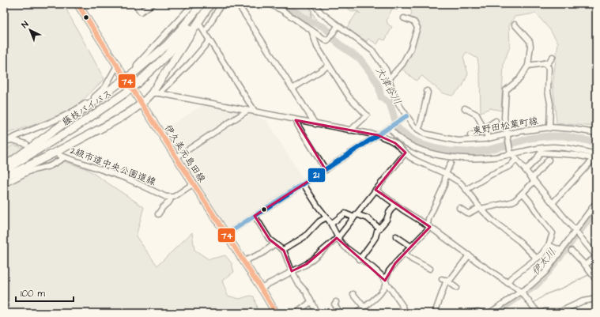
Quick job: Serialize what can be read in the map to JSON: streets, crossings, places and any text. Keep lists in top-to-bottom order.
{
  "streets": {
    "highway": ["藤枝バイパス"],
    "main road": ["伊久美元島田線"],
    "street": ["東野田松葉町線", "2級市道中央公園道線"]
  },
  "water": ["大津谷川", "伊太川"],
  "lines": ["transit line 74", "transit line 21"],
  "scale_bar": "100 m",
  "north": "top left"
}
